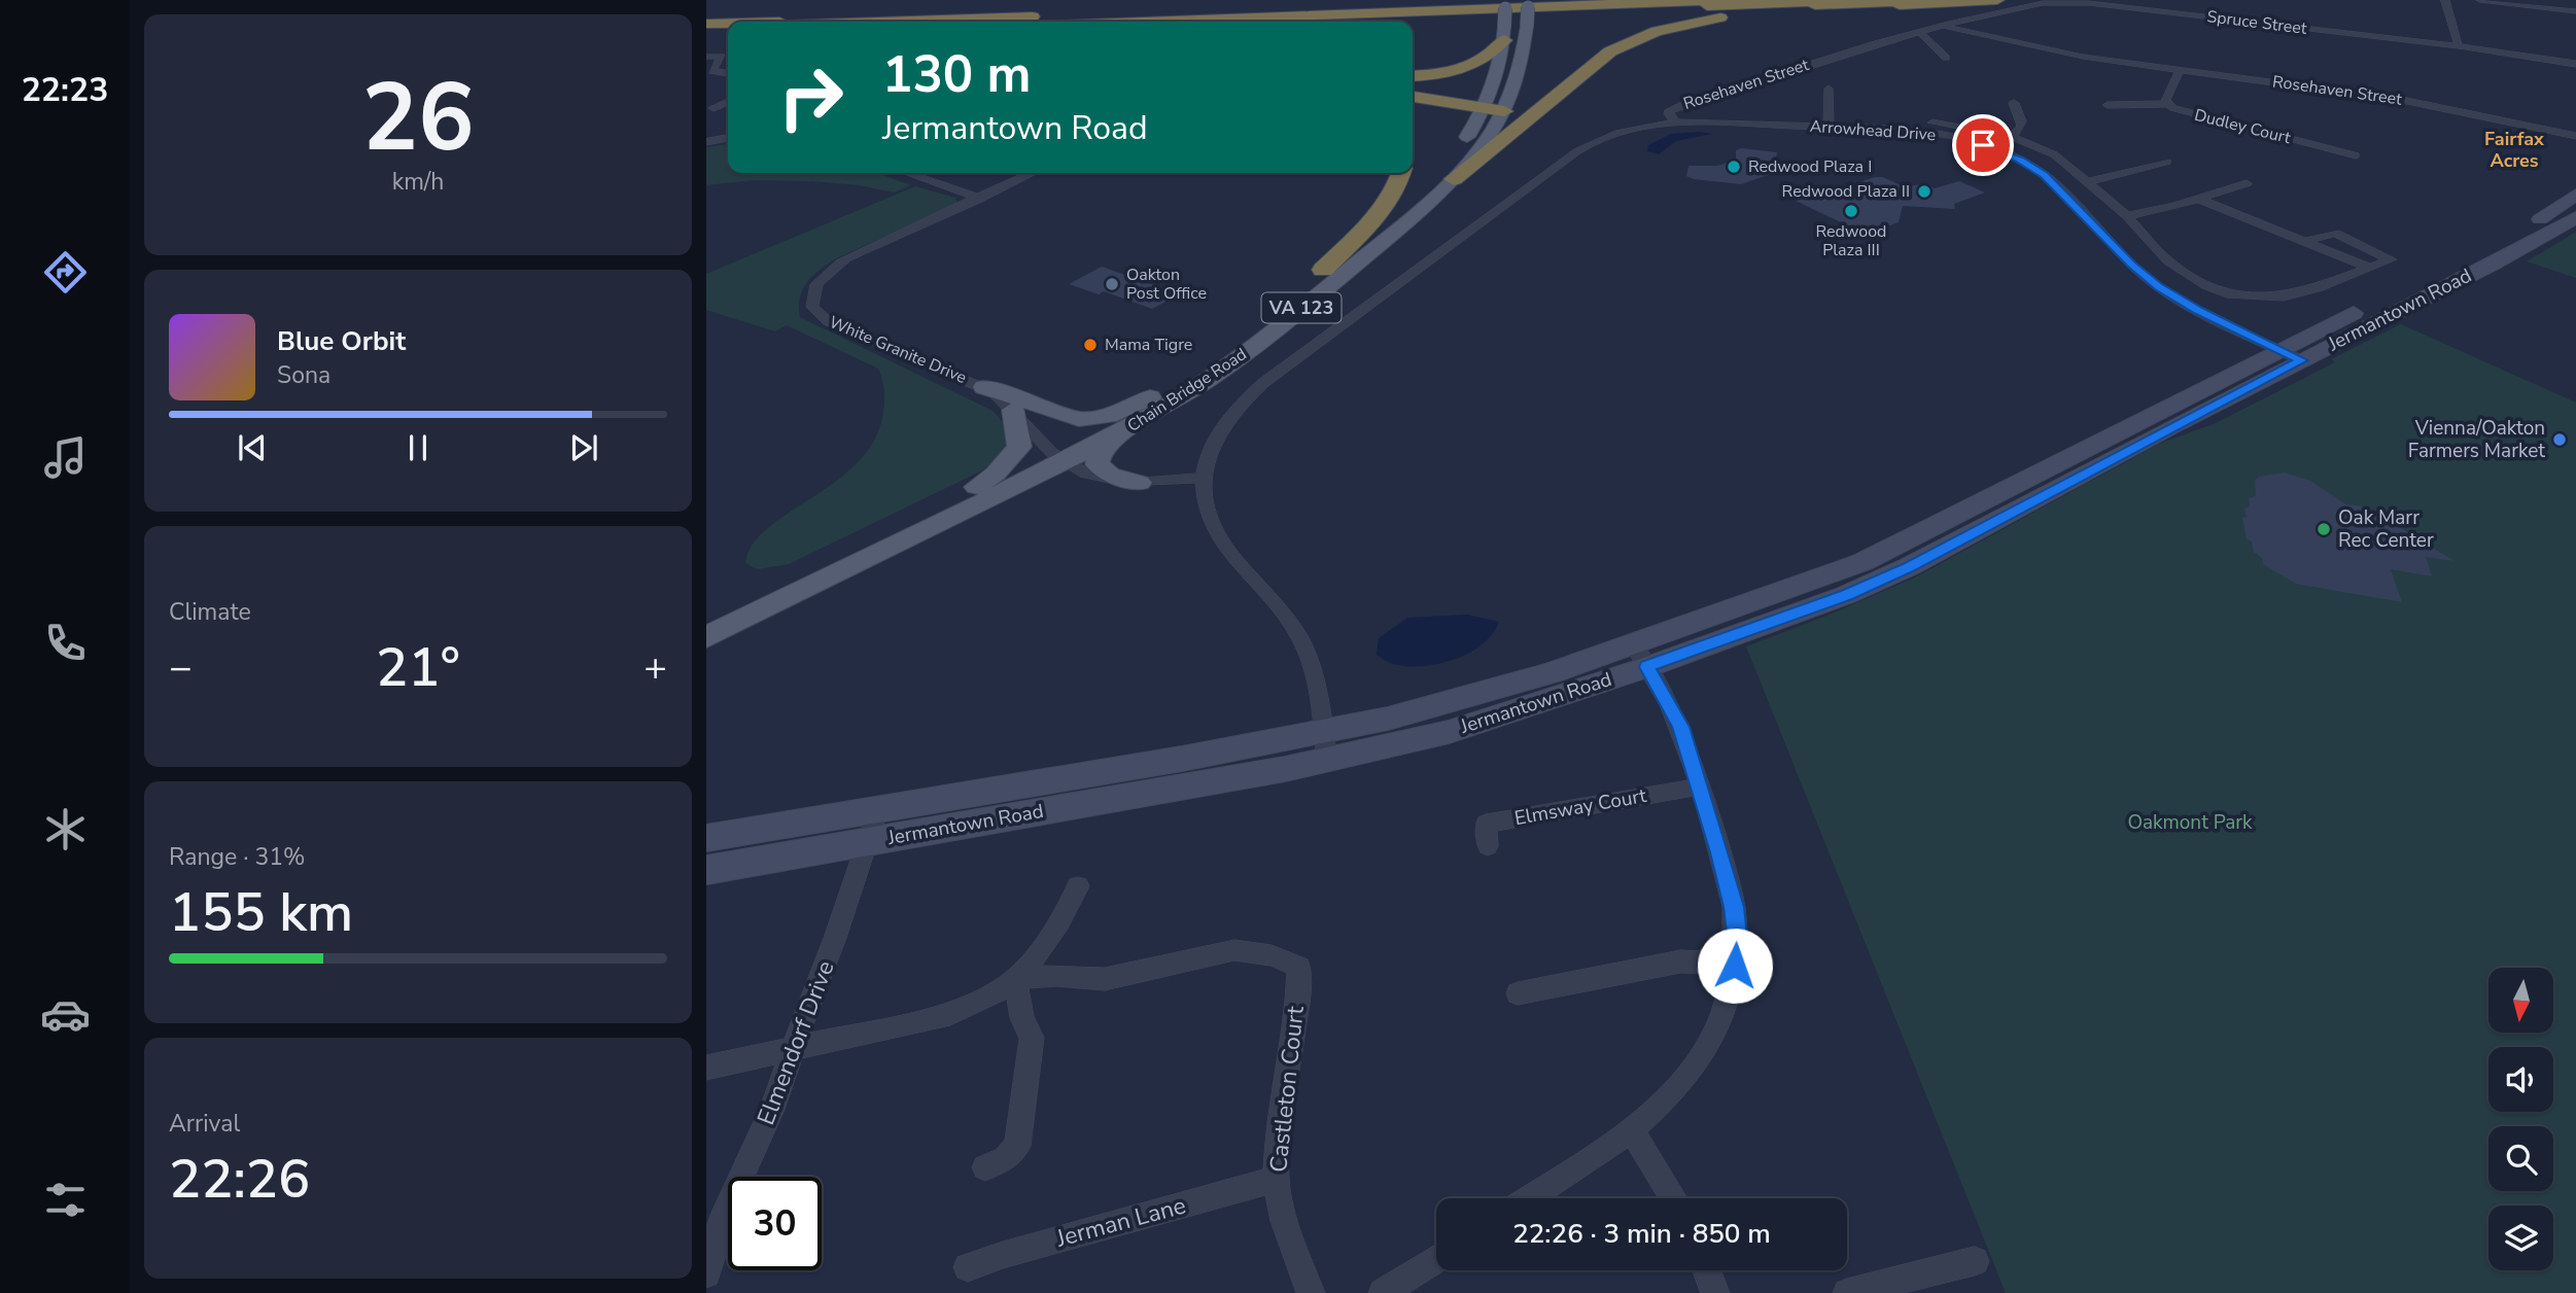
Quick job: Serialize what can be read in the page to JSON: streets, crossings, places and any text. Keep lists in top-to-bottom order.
{
  "streets": {
    "main road": ["VA 123", "Jermantown Road", "Chain Bridge Road"],
    "street": [
      "Spruce Street",
      "Rosehaven Street",
      "Dudley Court",
      "Arrowhead Drive",
      "White Granite Drive",
      "Elmsway Court",
      "Elmendorf Drive",
      "Castleton Court",
      "Jerman Lane"
    ]
  },
  "crossings": [
    ["Spruce Street", "Rosehaven Street"],
    ["Rosehaven Street", "Dudley Court"],
    ["Rosehaven Street", "Arrowhead Drive"],
    ["Rosehaven Street", "Jermantown Road"],
    ["Arrowhead Drive", "Jermantown Road"],
    ["Jermantown Road", "Elmendorf Drive"],
    ["White Granite Drive", "Chain Bridge Road"],
    ["Castleton Court", "Jerman Lane"]
  ],
  "districts": ["Fairfax Acres"],
  "parks": ["Oakmont Park"],
  "places": [
    "Redwood Plaza I",
    "Redwood Plaza II",
    "Redwood Plaza III",
    "Oakton Post Office",
    "Mama Tigre",
    "Vienna/Oakton Farmers Market",
    "Oak Marr Rec Center"
  ],
  "north": "bottom",
  "page": {
    "tabs": "22:23",
    "tile": [
      ["26", "km/h"],
      "Climate",
      ["Range · 31%", "155 km"],
      ["Arrival", "22:26"]
    ],
    "turn": ["130 m", "Jermantown Road"],
    "song": ["Blue Orbit", "Sona"],
    "heat": ["−", "21°", "+"],
    "limit": "30",
    "trip": "22:26 · 3 min · 850 m"
  }
}
